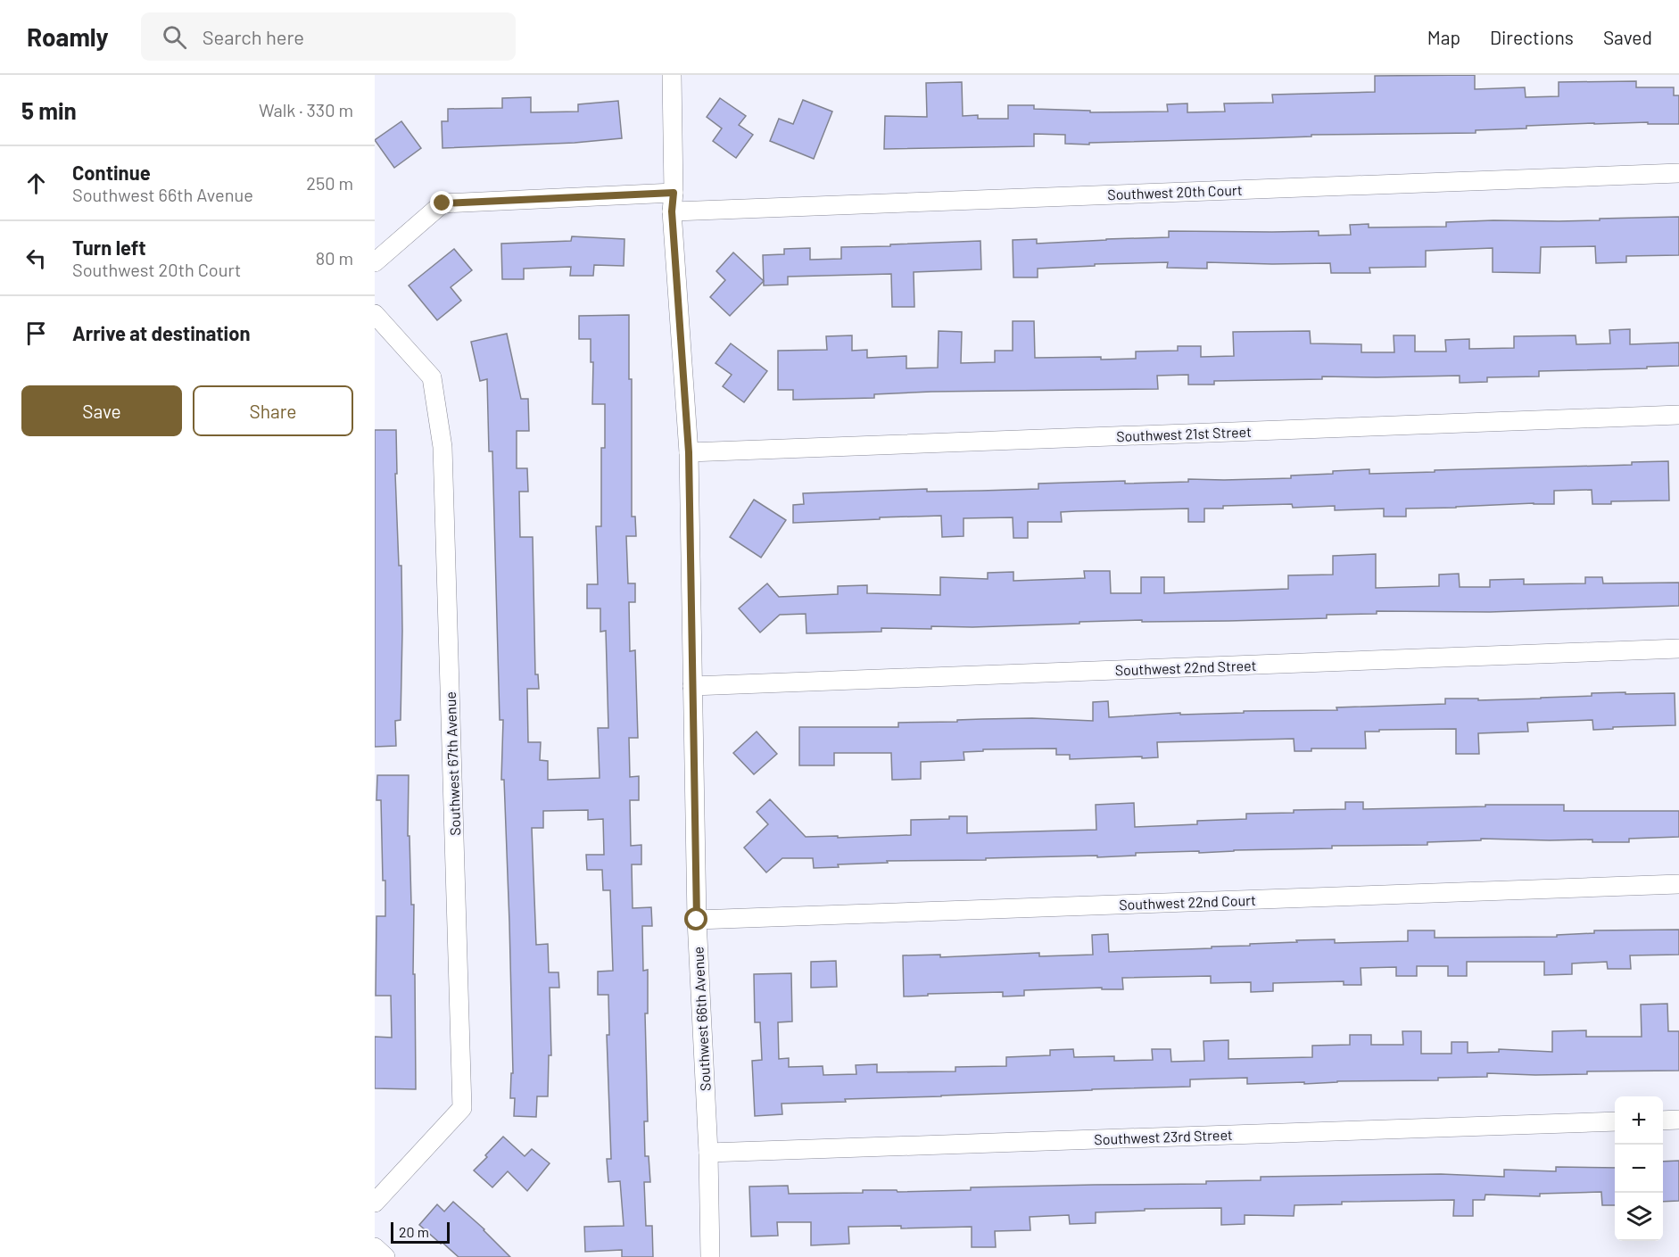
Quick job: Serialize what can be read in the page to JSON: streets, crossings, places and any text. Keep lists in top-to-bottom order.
{
  "streets": {
    "street": [
      "Southwest 20th Court",
      "Southwest 21st Street",
      "Southwest 22nd Street",
      "Southwest 67th Avenue",
      "Southwest 22nd Court",
      "Southwest 66th Avenue",
      "Southwest 23rd Street"
    ]
  },
  "crossings": [
    ["Southwest 20th Court", "Southwest 66th Avenue"],
    ["Southwest 21st Street", "Southwest 66th Avenue"],
    ["Southwest 22nd Street", "Southwest 66th Avenue"],
    ["Southwest 22nd Court", "Southwest 66th Avenue"],
    ["Southwest 66th Avenue", "Southwest 23rd Street"]
  ],
  "scale_bar": "20 m",
  "page": {
    "header": "Roamly",
    "search": "Search here",
    "nav": ["Map", "Directions", "Saved"],
    "heading": ["5 min", "Walk · 330 m"],
    "list": [
      ["Continue", "Southwest 66th Avenue", "250 m"],
      ["Turn left", "Southwest 20th Court", "80 m"],
      "Arrive at destination"
    ],
    "buttons": ["Save", "Share"],
    "map_buttons": ["+", "−"],
    "scale": "20 m"
  }
}
